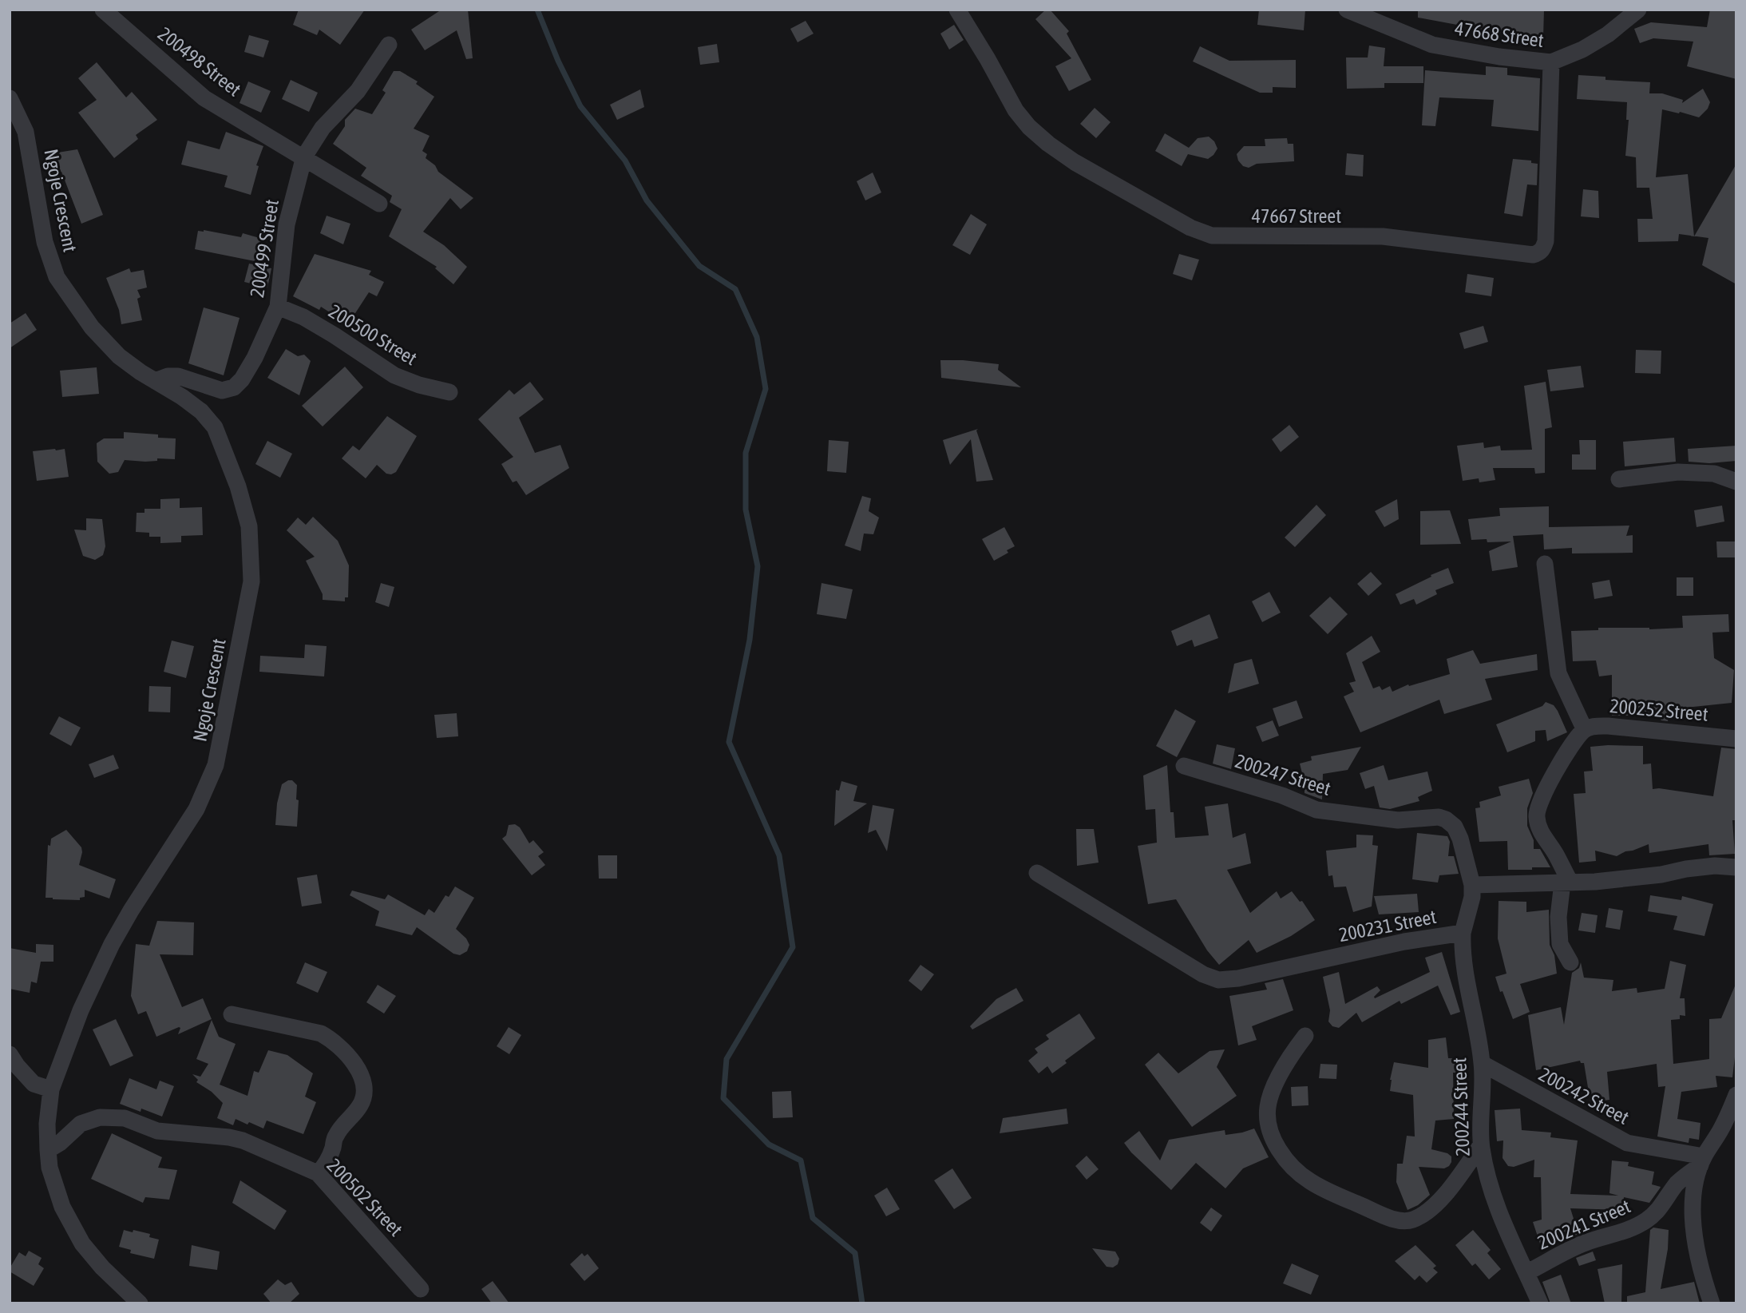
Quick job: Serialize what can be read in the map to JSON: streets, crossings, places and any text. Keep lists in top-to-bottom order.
{
  "streets": {
    "street": [
      "47668 Street",
      "200498 Street",
      "Ngoje Crescent",
      "47667 Street",
      "200499 Street",
      "200500 Street",
      "200252 Street",
      "200247 Street",
      "200231 Street",
      "200242 Street",
      "200244 Street",
      "200502 Street",
      "200241 Street"
    ]
  },
  "crossings": [
    ["47668 Street", "47667 Street"],
    ["200498 Street", "200499 Street"],
    ["Ngoje Crescent", "200499 Street"],
    ["Ngoje Crescent", "200502 Street"],
    ["200499 Street", "200500 Street"],
    ["200247 Street", "200231 Street"],
    ["200231 Street", "200244 Street"],
    ["200242 Street", "200244 Street"],
    ["200242 Street", "200241 Street"],
    ["200244 Street", "200241 Street"]
  ]
}
